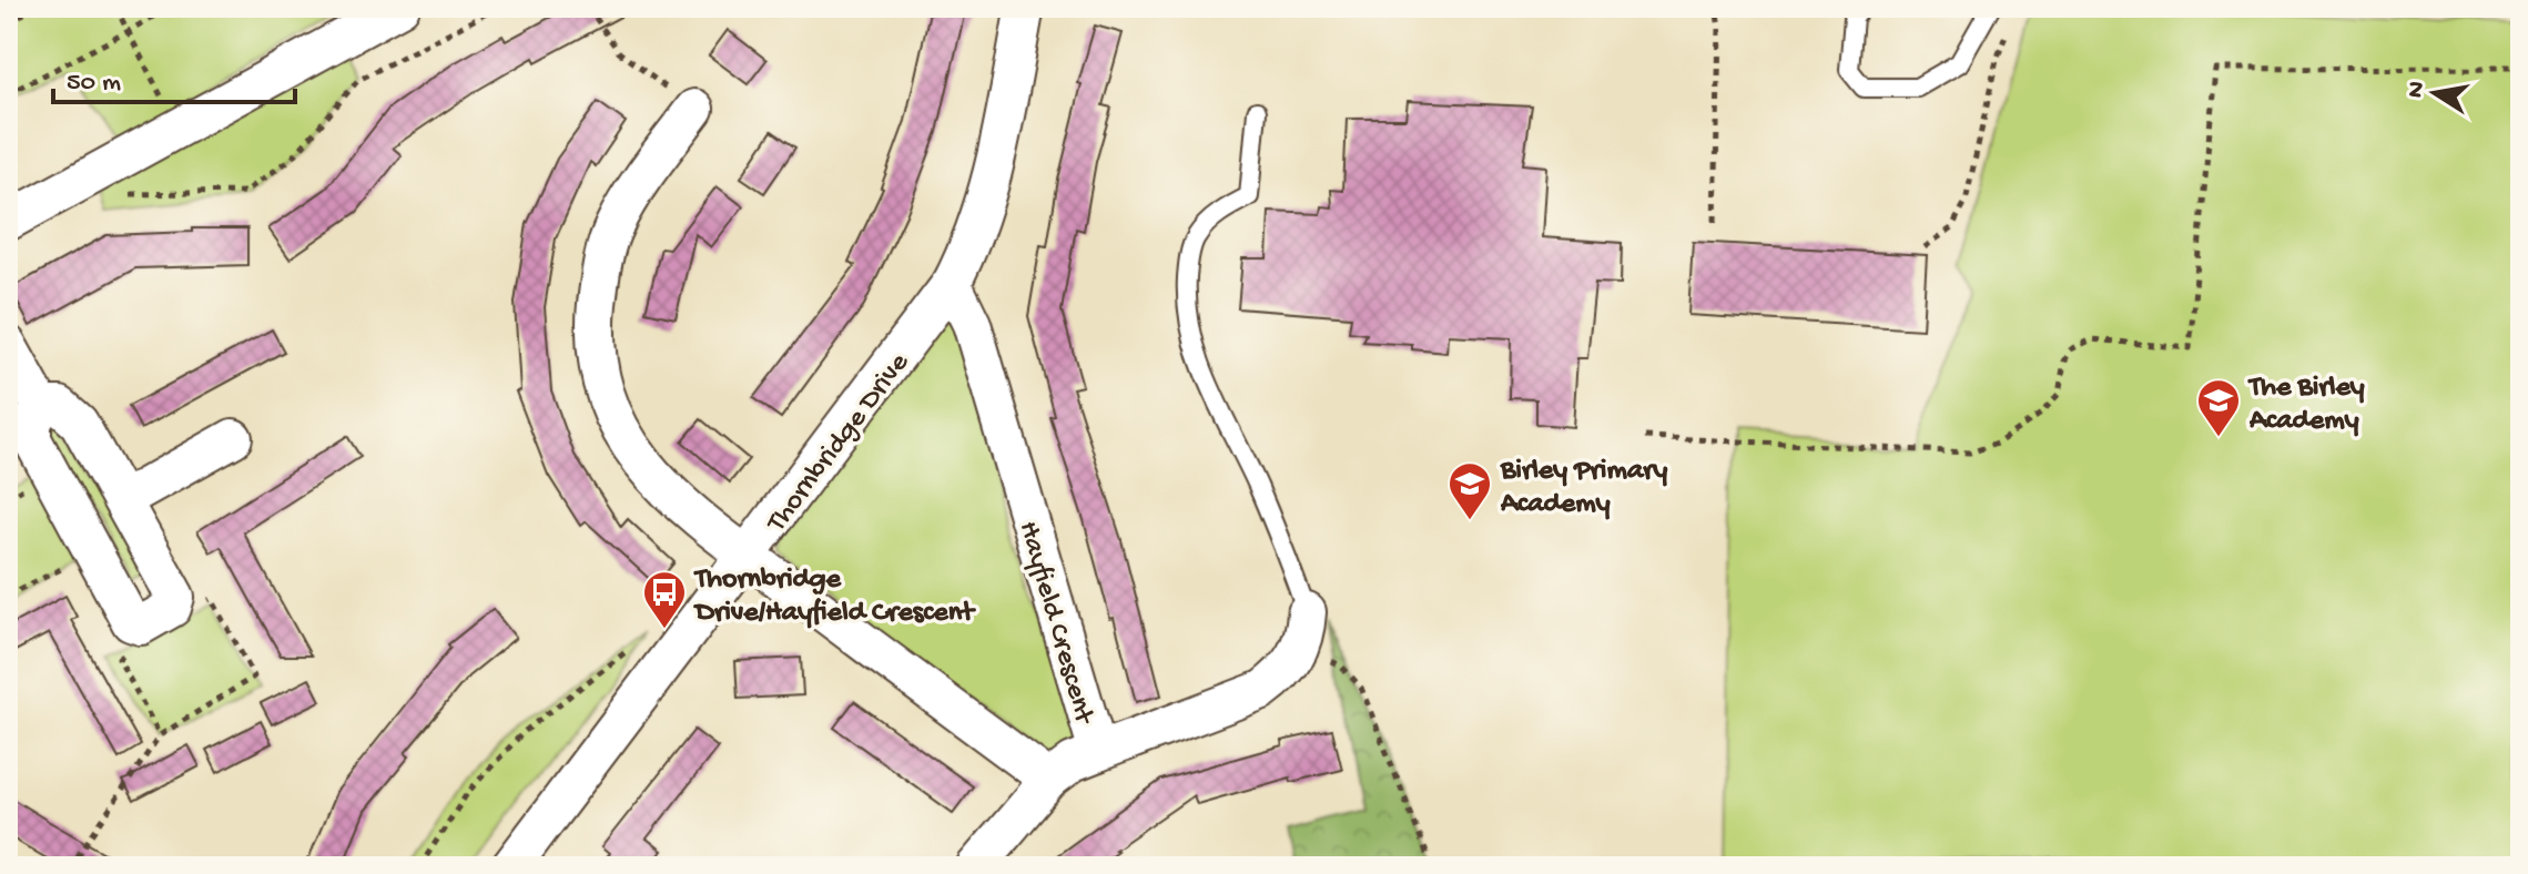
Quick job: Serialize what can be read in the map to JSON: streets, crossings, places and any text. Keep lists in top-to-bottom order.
{
  "streets": {
    "street": ["Thornbridge Drive", "Hayfield Crescent"]
  },
  "crossings": [
    ["Thornbridge Drive", "Hayfield Crescent"]
  ],
  "places": {
    "school or university": ["The Birley Academy", "Birley Primary Academy"],
    "bus stop": ["Thornbridge Drive/Hayfield Crescent"]
  },
  "scale_bar": "50 m",
  "north": "left"
}
